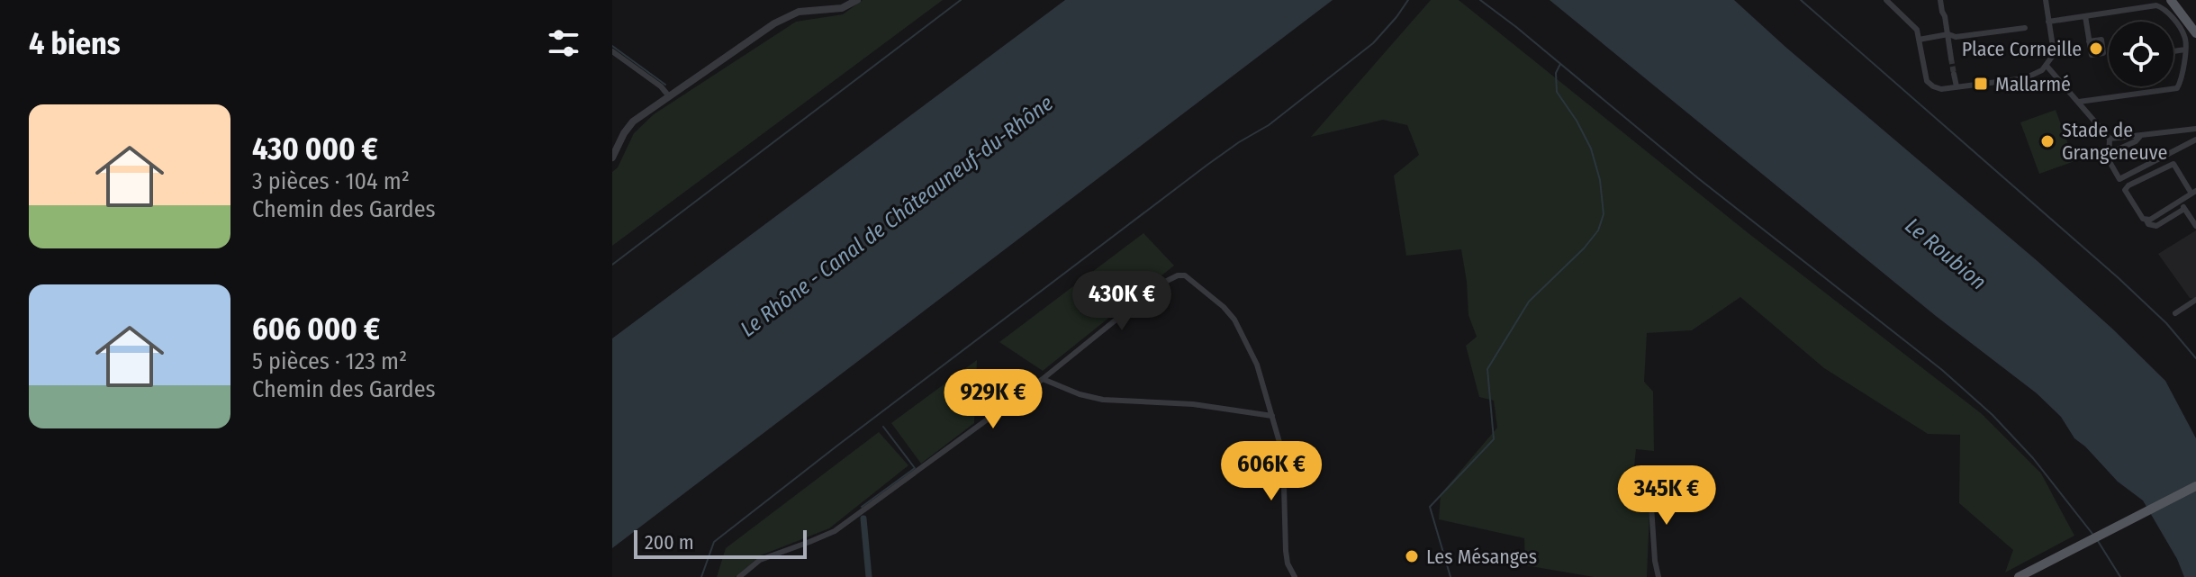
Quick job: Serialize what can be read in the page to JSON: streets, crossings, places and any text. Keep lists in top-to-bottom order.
{
  "water": ["Le Rhône - Canal de Châteauneuf-du-Rhône", "Le Roubion"],
  "places": {
    "other": ["Place Corneille", "Stade de Grangeneuve", "Les Mésanges"],
    "transit": ["Mallarmé"]
  },
  "scale_bar": "200 m",
  "page": {
    "heading": "4 biens",
    "list": [
      {
        "name": "430 000 €",
        "note": "3 pièces · 104 m² · Chemin des Gardes"
      },
      {
        "name": "606 000 €",
        "note": "5 pièces · 123 m² · Chemin des Gardes"
      }
    ],
    "price": [
      "430K €",
      "929K €",
      "606K €",
      "345K €"
    ],
    "scale": "200 m"
  }
}
